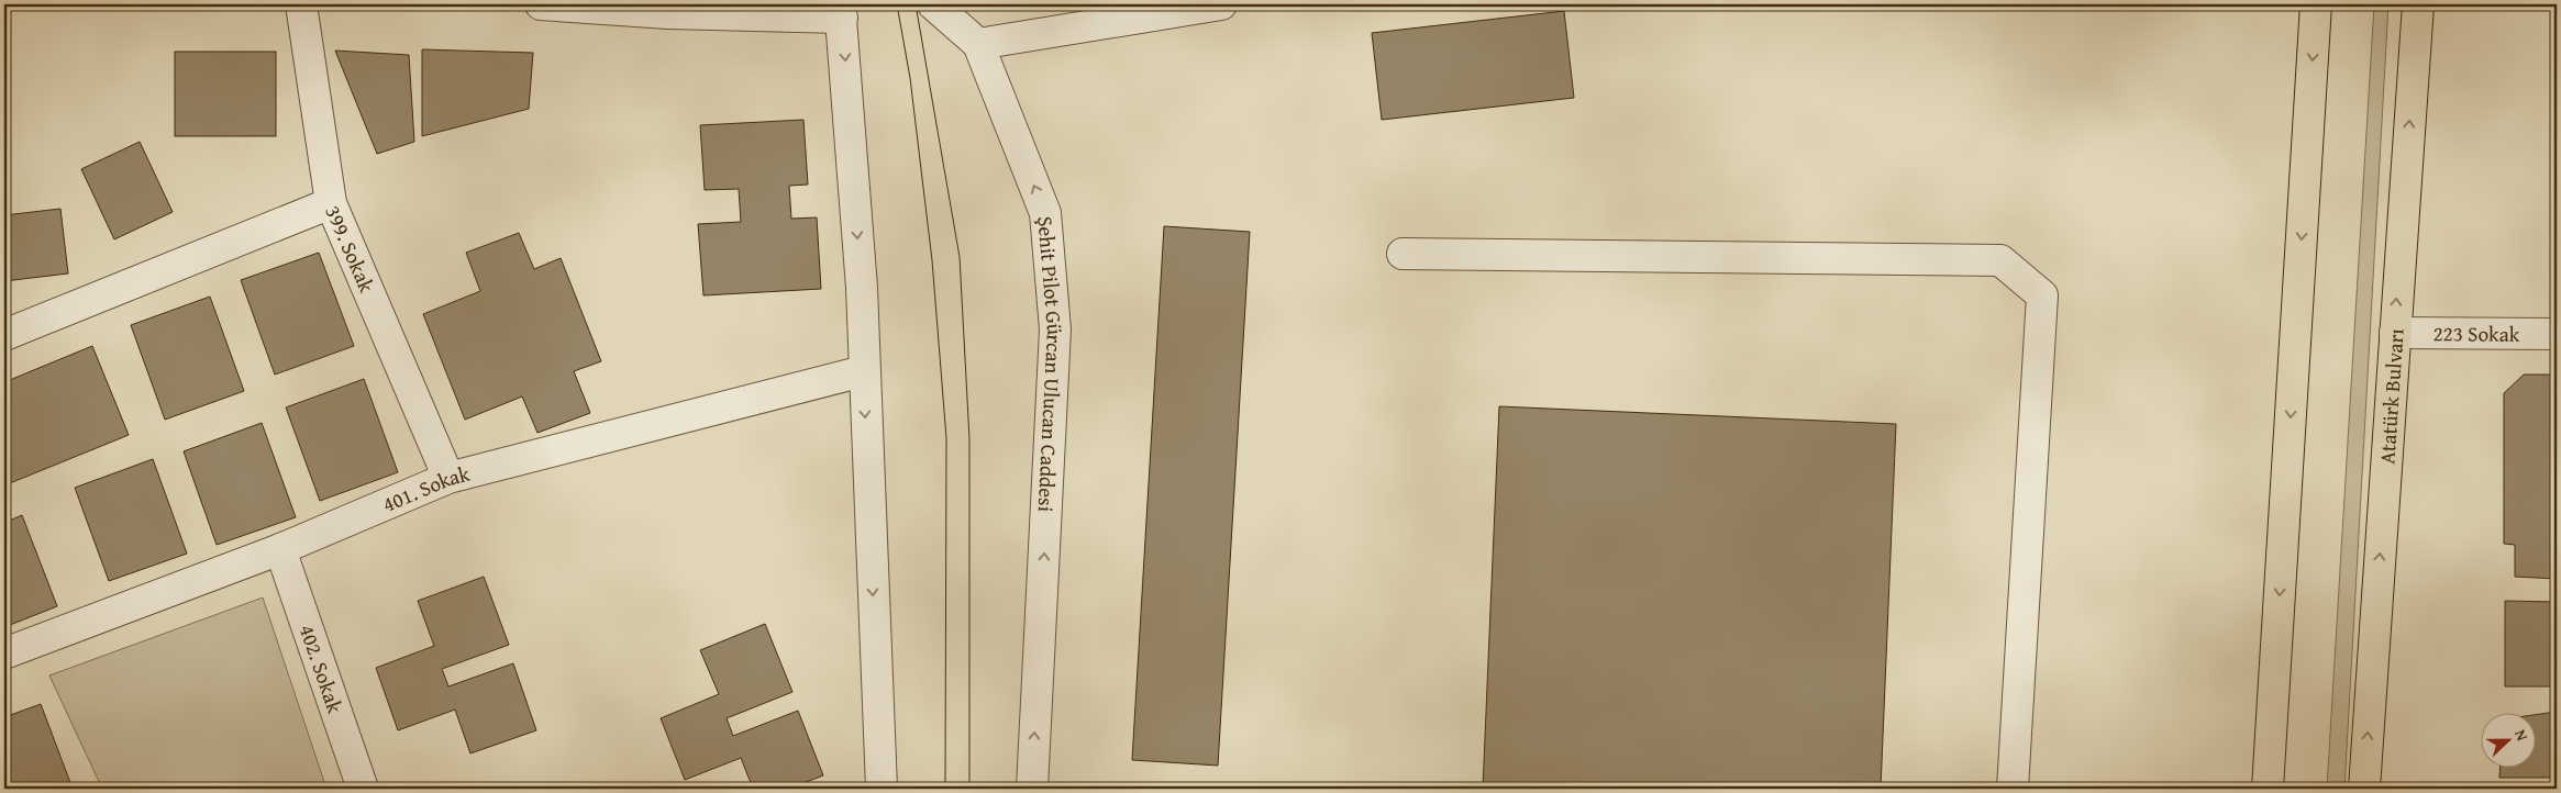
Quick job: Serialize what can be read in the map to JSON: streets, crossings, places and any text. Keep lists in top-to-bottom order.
{
  "streets": {
    "highway": ["Atatürk Bulvarı"],
    "street": [
      "399. Sokak",
      "223 Sokak",
      "Şehit Pilot Gürcan Ulucan Caddesi",
      "401. Sokak",
      "402. Sokak"
    ]
  },
  "crossings": [
    ["399. Sokak", "401. Sokak"],
    ["223 Sokak", "Atatürk Bulvarı"],
    ["401. Sokak", "402. Sokak"]
  ],
  "north": "right"
}
